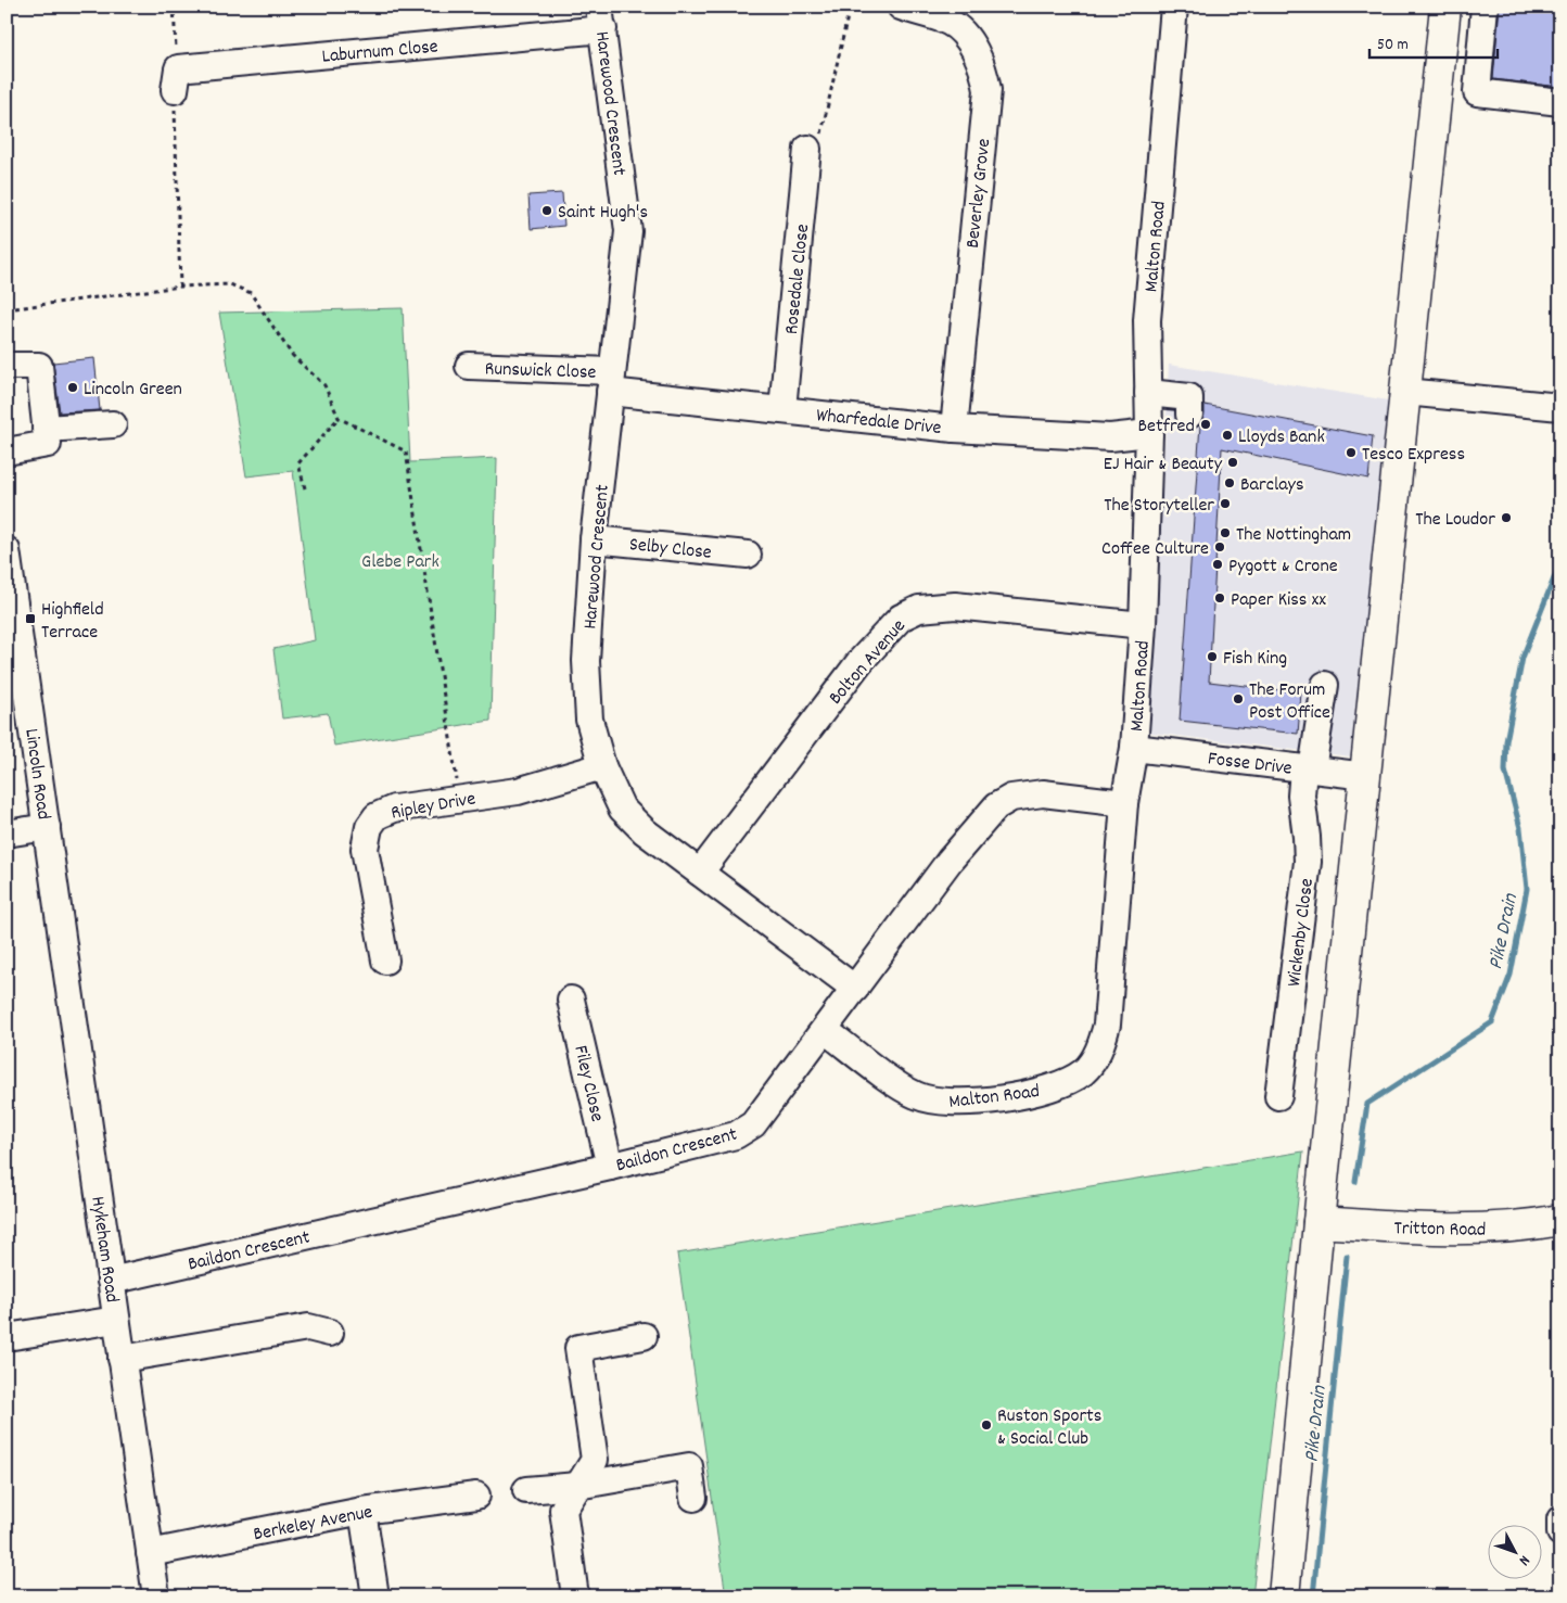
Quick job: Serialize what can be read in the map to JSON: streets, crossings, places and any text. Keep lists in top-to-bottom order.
{
  "streets": {
    "main road": ["Tritton Road"],
    "street": [
      "Laburnum Close",
      "Harewood Crescent",
      "Beverley Grove",
      "Malton Road",
      "Rosedale Close",
      "Runswick Close",
      "Wharfedale Drive",
      "Selby Close",
      "Bolton Avenue",
      "Fosse Drive",
      "Lincoln Road",
      "Ripley Drive",
      "Wickenby Close",
      "Filey Close",
      "Baildon Crescent",
      "Hykeham Road",
      "Berkeley Avenue"
    ]
  },
  "crossings": [
    ["Laburnum Close", "Harewood Crescent"],
    ["Harewood Crescent", "Runswick Close"],
    ["Harewood Crescent", "Wharfedale Drive"],
    ["Harewood Crescent", "Selby Close"],
    ["Harewood Crescent", "Bolton Avenue"],
    ["Harewood Crescent", "Ripley Drive"],
    ["Harewood Crescent", "Baildon Crescent"],
    ["Beverley Grove", "Wharfedale Drive"],
    ["Malton Road", "Wharfedale Drive"],
    ["Malton Road", "Bolton Avenue"],
    ["Malton Road", "Fosse Drive"],
    ["Malton Road", "Baildon Crescent"],
    ["Rosedale Close", "Wharfedale Drive"],
    ["Runswick Close", "Wharfedale Drive"],
    ["Fosse Drive", "Wickenby Close"],
    ["Lincoln Road", "Hykeham Road"],
    ["Filey Close", "Baildon Crescent"],
    ["Baildon Crescent", "Hykeham Road"],
    ["Hykeham Road", "Berkeley Avenue"]
  ],
  "water": ["Pike Drain"],
  "parks": ["Glebe Park"],
  "places": {
    "other": [
      "Saint Hugh's",
      "Lincoln Green",
      "Betfred",
      "Lloyds Bank",
      "Tesco Express",
      "EJ Hair & Beauty",
      "Barclays",
      "The Storyteller",
      "The Loudor",
      "The Nottingham",
      "Coffee Culture",
      "Pygott & Crone",
      "Paper Kiss xx",
      "Fish King",
      "The Forum Post Office",
      "Ruston Sports & Social Club"
    ],
    "transit": ["Highfield Terrace"]
  },
  "scale_bar": "50 m",
  "north": "bottom right"
}
